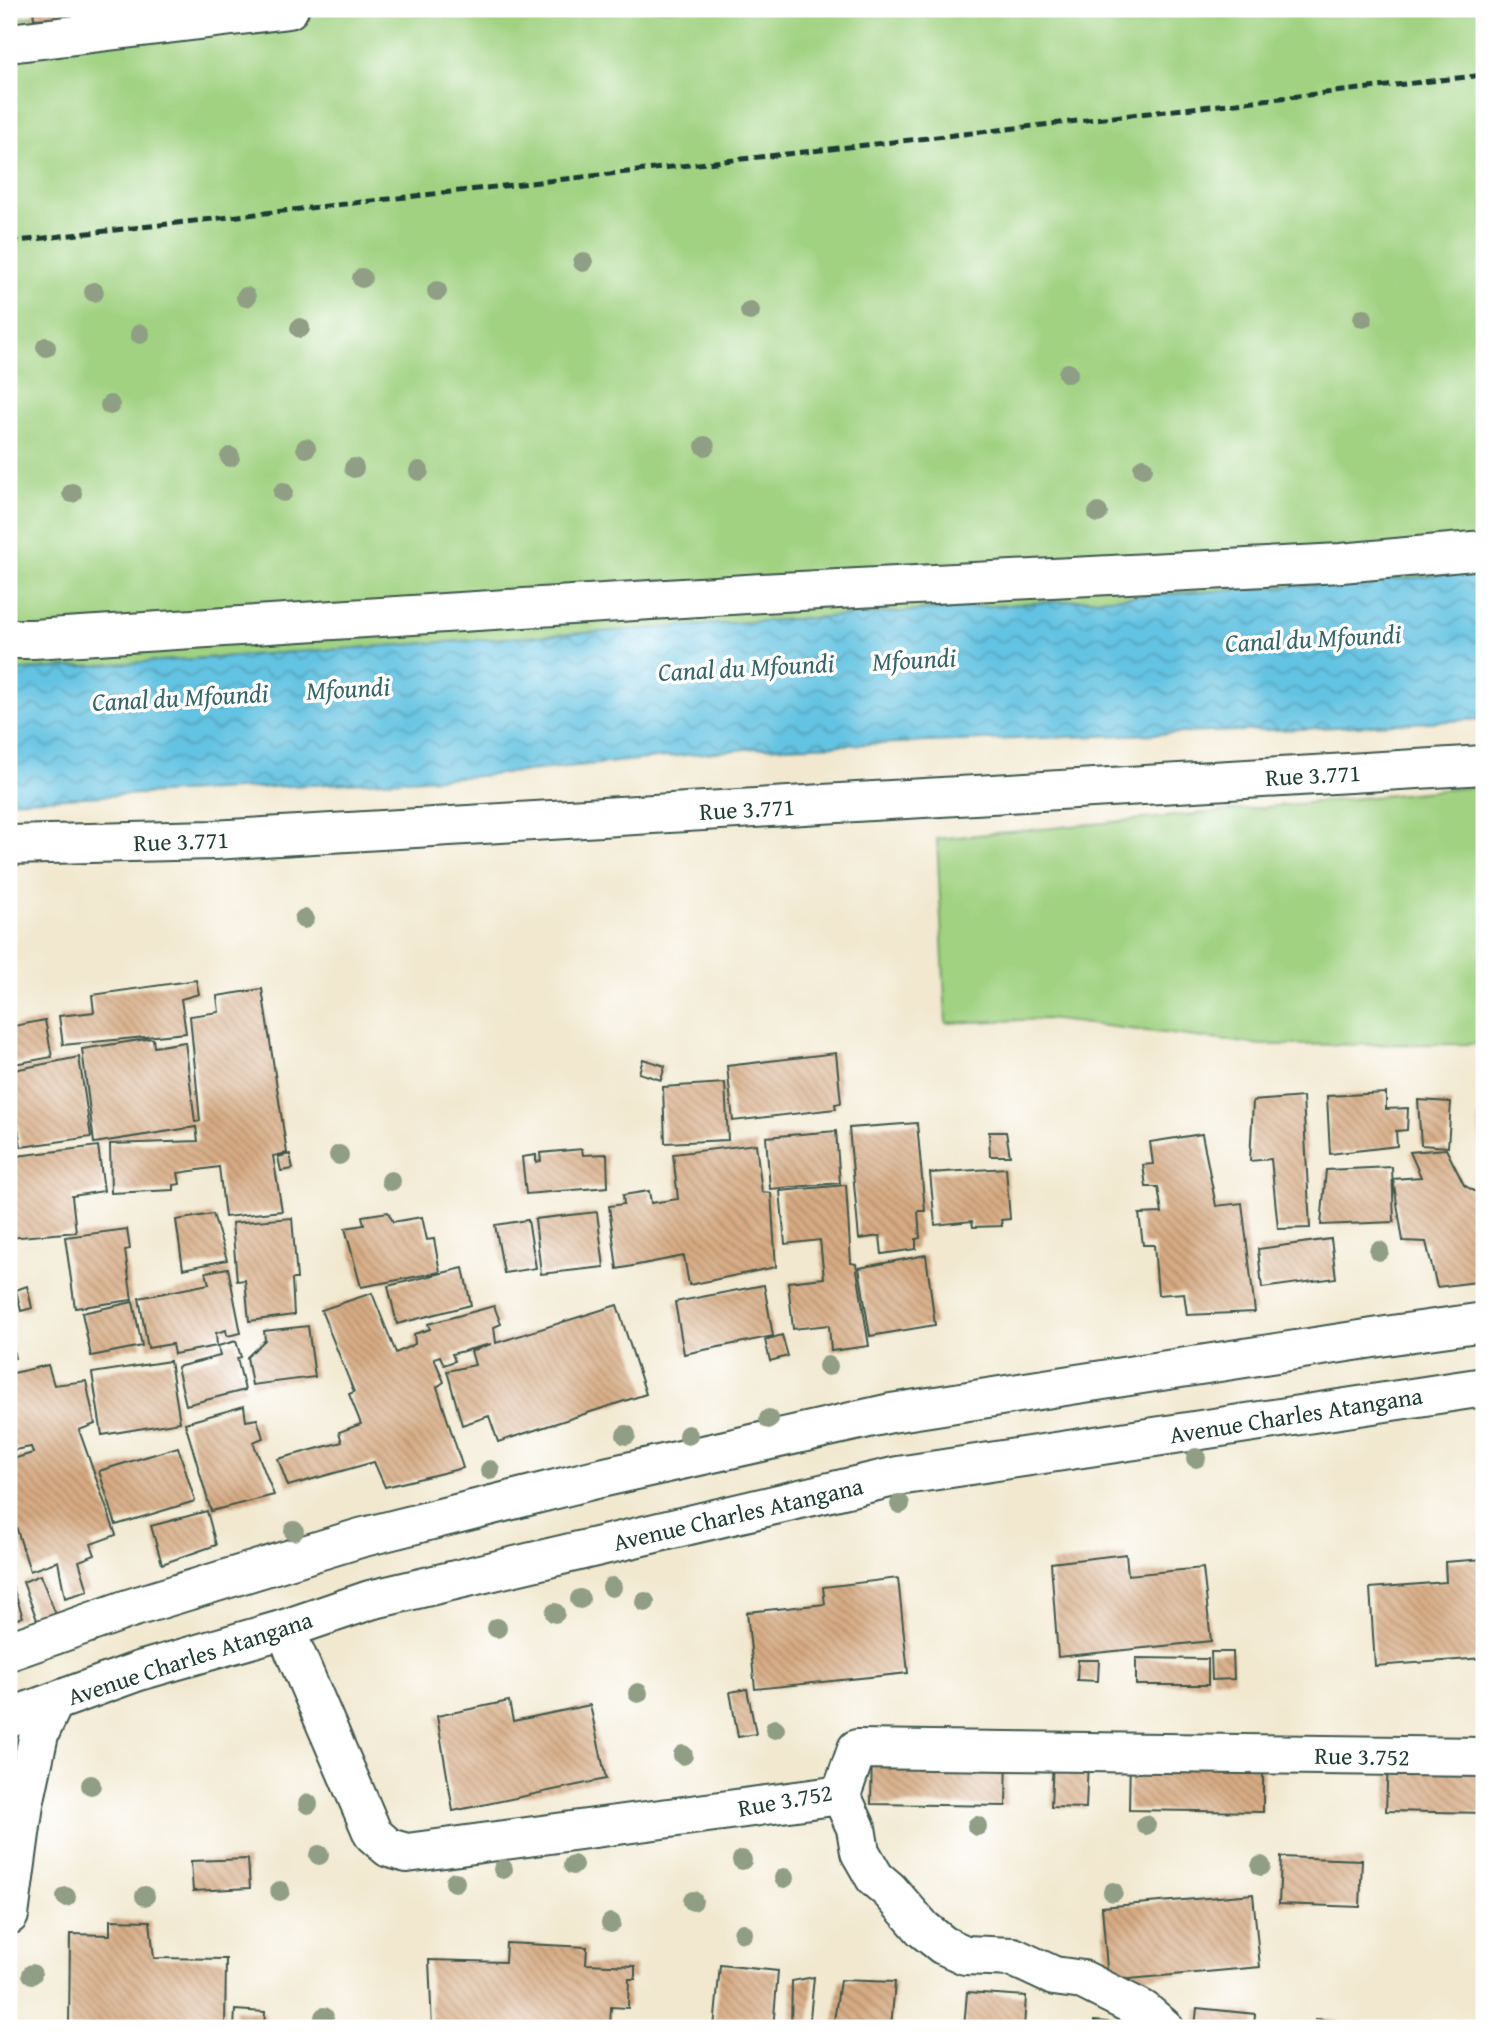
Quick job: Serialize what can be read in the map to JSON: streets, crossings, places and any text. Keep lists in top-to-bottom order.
{
  "streets": {
    "main road": ["Rue 3.771", "Avenue Charles Atangana", "Rue 3.752"]
  },
  "crossings": [
    ["Avenue Charles Atangana", "Rue 3.752"]
  ],
  "water": ["Canal du Mfoundi", "Mfoundi"]
}
